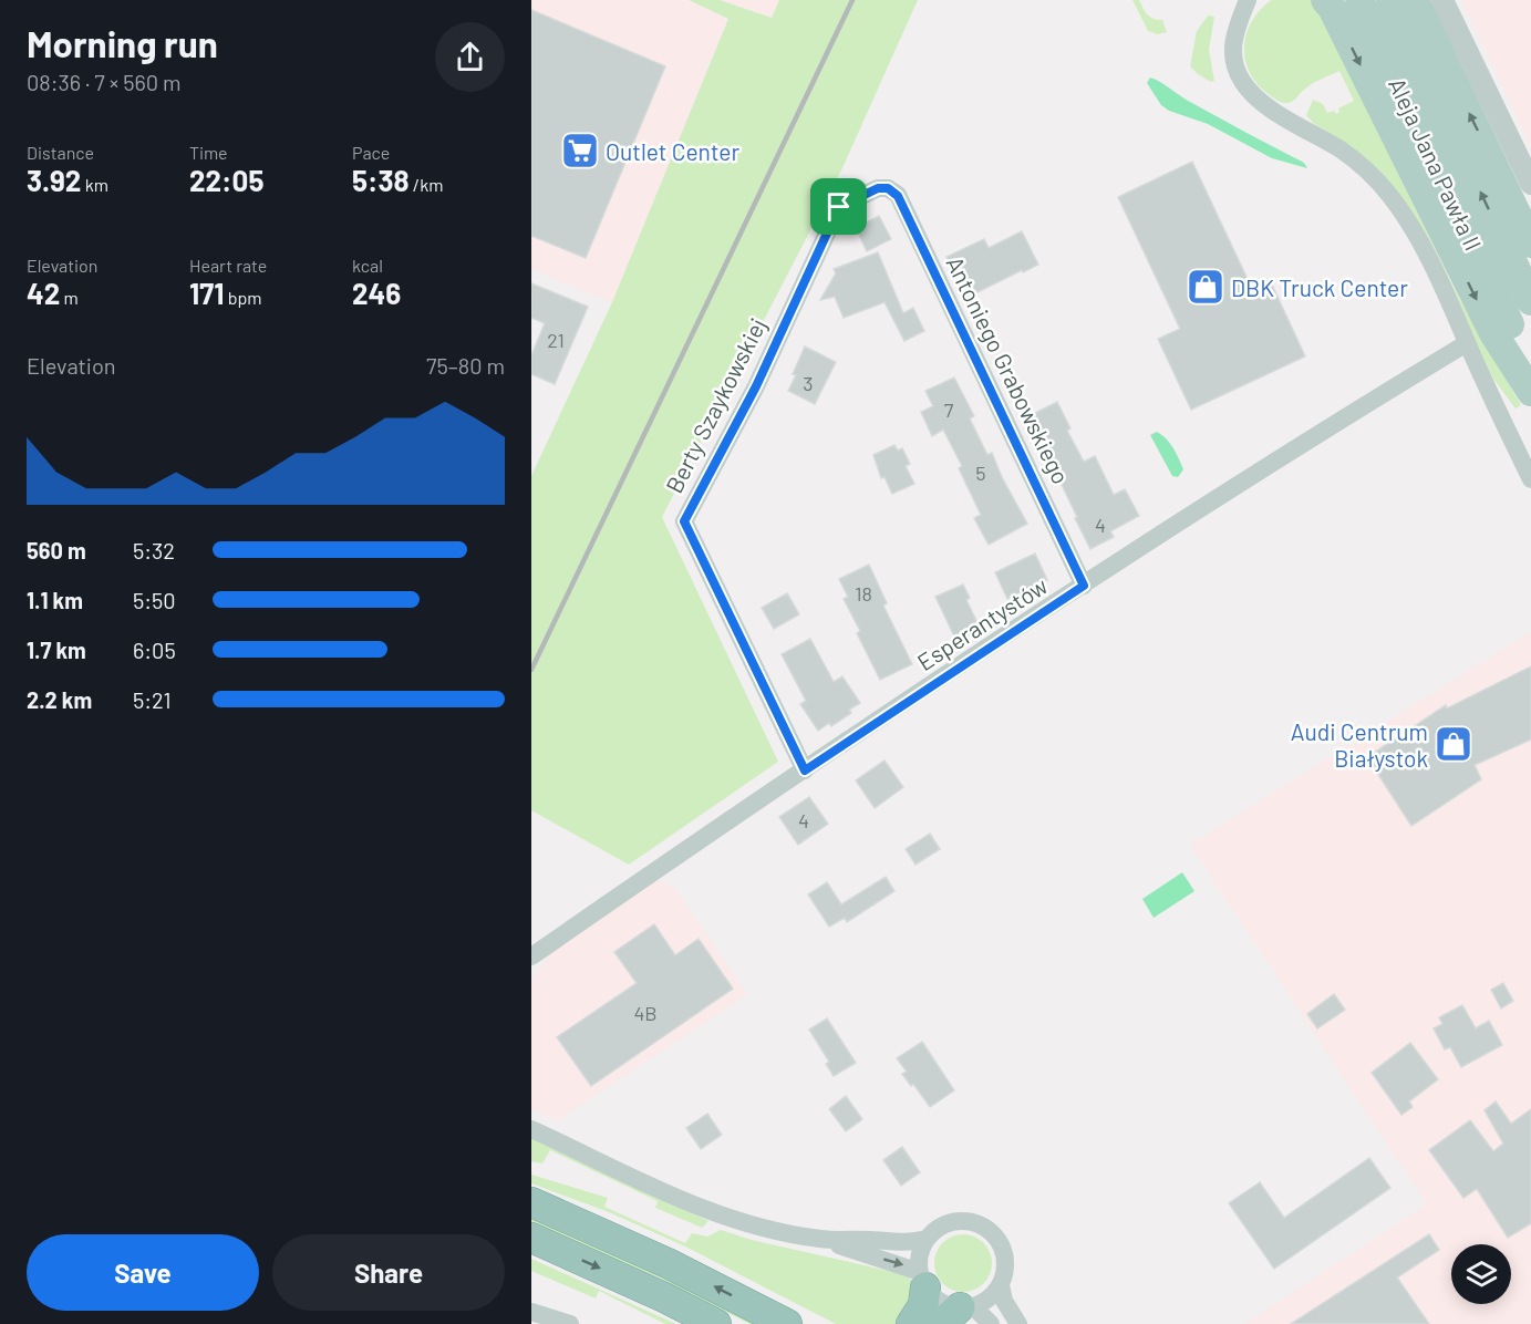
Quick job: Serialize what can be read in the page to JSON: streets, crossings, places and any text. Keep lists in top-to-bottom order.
{
  "streets": {
    "main road": ["Aleja Jana Pawła II"],
    "street": ["Antoniego Grabowskiego", "Berty Szaykowskiej", "Esperantystów"]
  },
  "crossings": [
    ["Antoniego Grabowskiego", "Berty Szaykowskiej"],
    ["Antoniego Grabowskiego", "Esperantystów"],
    ["Berty Szaykowskiej", "Esperantystów"]
  ],
  "places": {
    "supermarket": ["Outlet Center"],
    "shop": ["DBK Truck Center", "Audi Centrum Białystok"]
  },
  "house_numbers": [
    "21",
    "3",
    "7",
    "5",
    "4",
    "18",
    "4",
    "4B"
  ],
  "page": {
    "heading": ["Morning run", "08:36 · 7 × 560 m"],
    "stats": [
      ["Distance", "3.92 km"],
      ["Time", "22:05"],
      ["Pace", "5:38 /km"],
      ["Elevation", "42 m"],
      ["Heart rate", "171 bpm"],
      ["kcal", "246"]
    ],
    "chart": ["Elevation", "75–80 m"],
    "list": [
      {
        "name": "560 m",
        "note": "5:32"
      },
      {
        "name": "1.1 km",
        "note": "5:50"
      },
      {
        "name": "1.7 km",
        "note": "6:05"
      },
      {
        "name": "2.2 km",
        "note": "5:21"
      }
    ],
    "buttons": ["Save", "Share"]
  }
}
